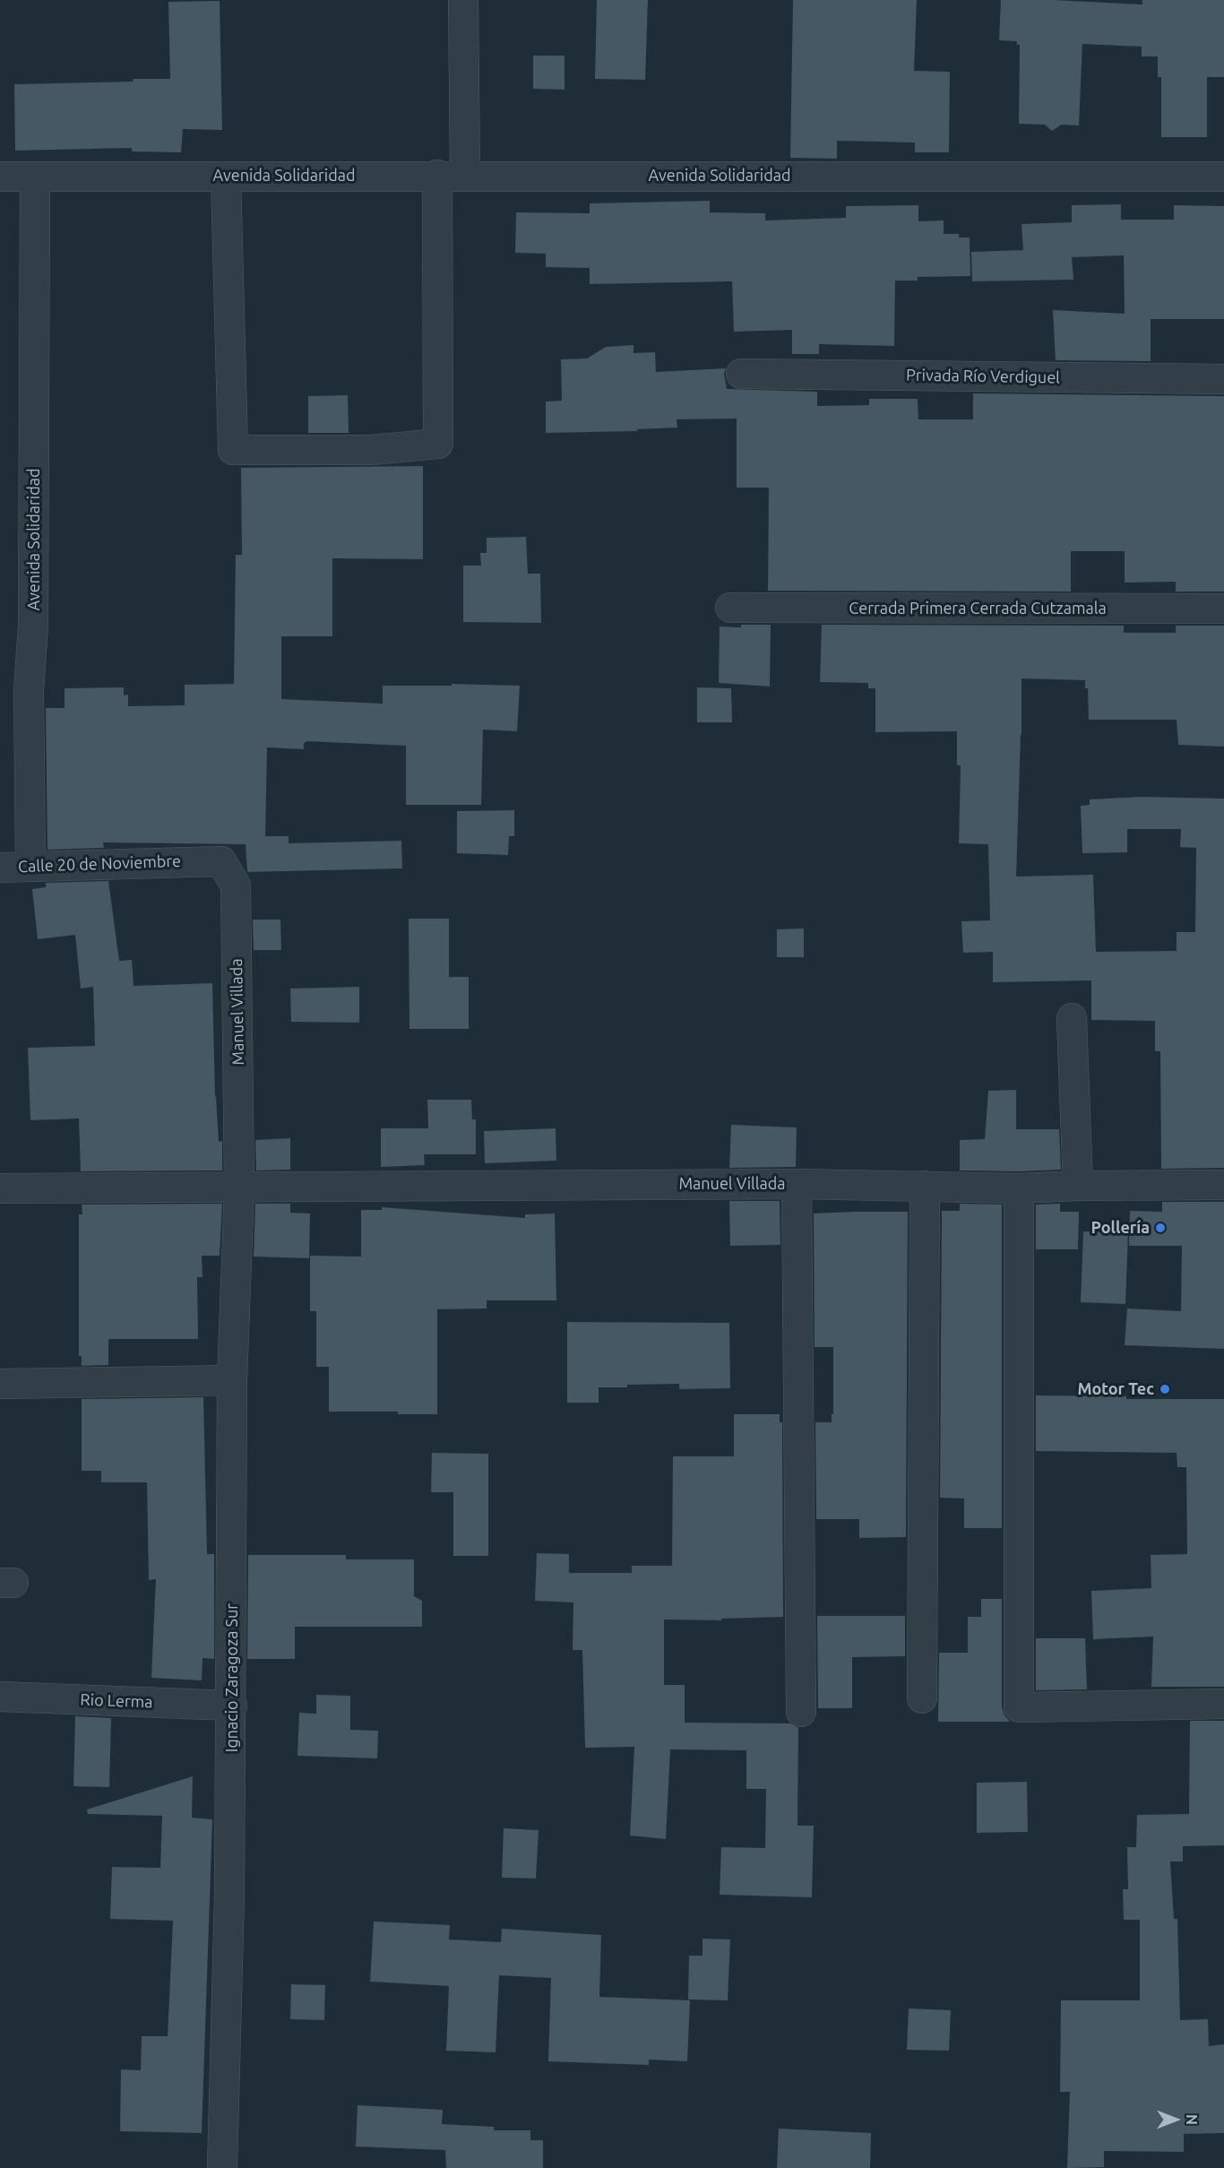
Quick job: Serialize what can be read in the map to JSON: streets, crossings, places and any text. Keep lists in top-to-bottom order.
{
  "streets": {
    "street": [
      "Avenida Solidaridad",
      "Privada Río Verdiguel",
      "Cerrada Primera Cerrada Cutzamala",
      "Calle 20 de Noviembre",
      "Manuel Villada",
      "Ignacio Zaragoza Sur",
      "Rio Lerma"
    ]
  },
  "crossings": [
    ["Avenida Solidaridad", "Calle 20 de Noviembre"],
    ["Calle 20 de Noviembre", "Manuel Villada"],
    ["Manuel Villada", "Ignacio Zaragoza Sur"],
    ["Ignacio Zaragoza Sur", "Rio Lerma"]
  ],
  "places": ["Pollería", "Motor Tec"],
  "north": "right"
}
